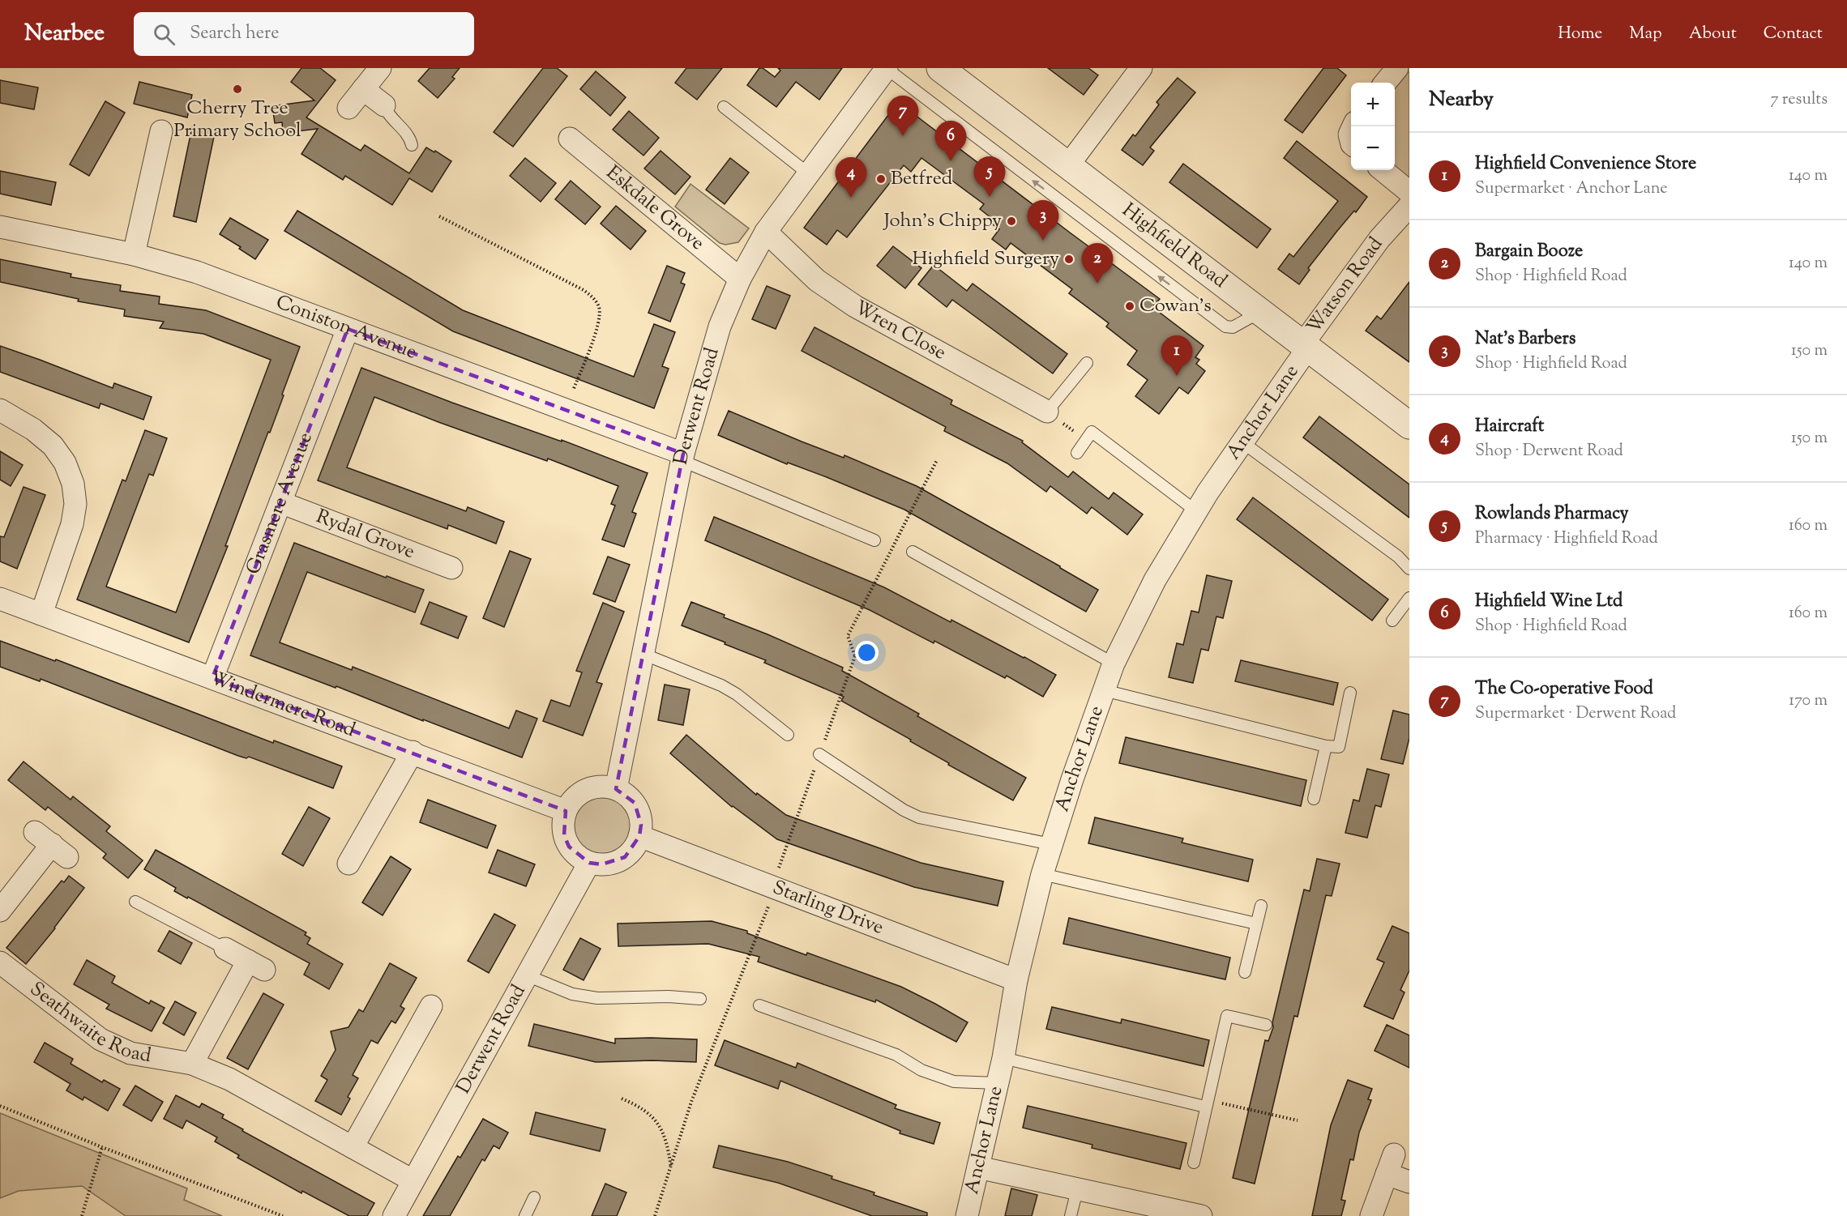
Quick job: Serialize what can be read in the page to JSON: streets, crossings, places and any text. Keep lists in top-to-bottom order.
{
  "streets": {
    "street": [
      "Eskdale Grove",
      "Highfield Road",
      "Watson Road",
      "Coniston Avenue",
      "Wren Close",
      "Derwent Road",
      "Anchor Lane",
      "Grasmere Avenue",
      "Rydal Grove",
      "Windermere Road",
      "Starling Drive",
      "Seathwaite Road"
    ]
  },
  "crossings": [
    ["Eskdale Grove", "Derwent Road"],
    ["Highfield Road", "Watson Road"],
    ["Highfield Road", "Anchor Lane"],
    ["Watson Road", "Anchor Lane"],
    ["Coniston Avenue", "Derwent Road"],
    ["Coniston Avenue", "Grasmere Avenue"],
    ["Wren Close", "Derwent Road"],
    ["Derwent Road", "Windermere Road"],
    ["Derwent Road", "Starling Drive"],
    ["Derwent Road", "Seathwaite Road"],
    ["Anchor Lane", "Starling Drive"],
    ["Grasmere Avenue", "Rydal Grove"],
    ["Grasmere Avenue", "Windermere Road"],
    ["Windermere Road", "Starling Drive"]
  ],
  "places": [
    "Cherry Tree Primary School",
    "Betfred",
    "John's Chippy",
    "Highfield Surgery",
    "Cowan's"
  ],
  "page": {
    "header": "Nearbee",
    "search": "Search here",
    "nav": [
      "Home",
      "Map",
      "About",
      "Contact"
    ],
    "heading": ["Nearby", "7 results"],
    "map_buttons": ["+", "−"],
    "pins": [
      "7",
      "6",
      "5",
      "4",
      "3",
      "2",
      "1"
    ],
    "list": [
      {
        "mark": "1",
        "name": "Highfield Convenience Store",
        "note": "Supermarket · Anchor Lane",
        "value": "140 m"
      },
      {
        "mark": "2",
        "name": "Bargain Booze",
        "note": "Shop · Highfield Road",
        "value": "140 m"
      },
      {
        "mark": "3",
        "name": "Nat's Barbers",
        "note": "Shop · Highfield Road",
        "value": "150 m"
      },
      {
        "mark": "4",
        "name": "Haircraft",
        "note": "Shop · Derwent Road",
        "value": "150 m"
      },
      {
        "mark": "5",
        "name": "Rowlands Pharmacy",
        "note": "Pharmacy · Highfield Road",
        "value": "160 m"
      },
      {
        "mark": "6",
        "name": "Highfield Wine Ltd",
        "note": "Shop · Highfield Road",
        "value": "160 m"
      },
      {
        "mark": "7",
        "name": "The Co-operative Food",
        "note": "Supermarket · Derwent Road",
        "value": "170 m"
      }
    ]
  }
}
